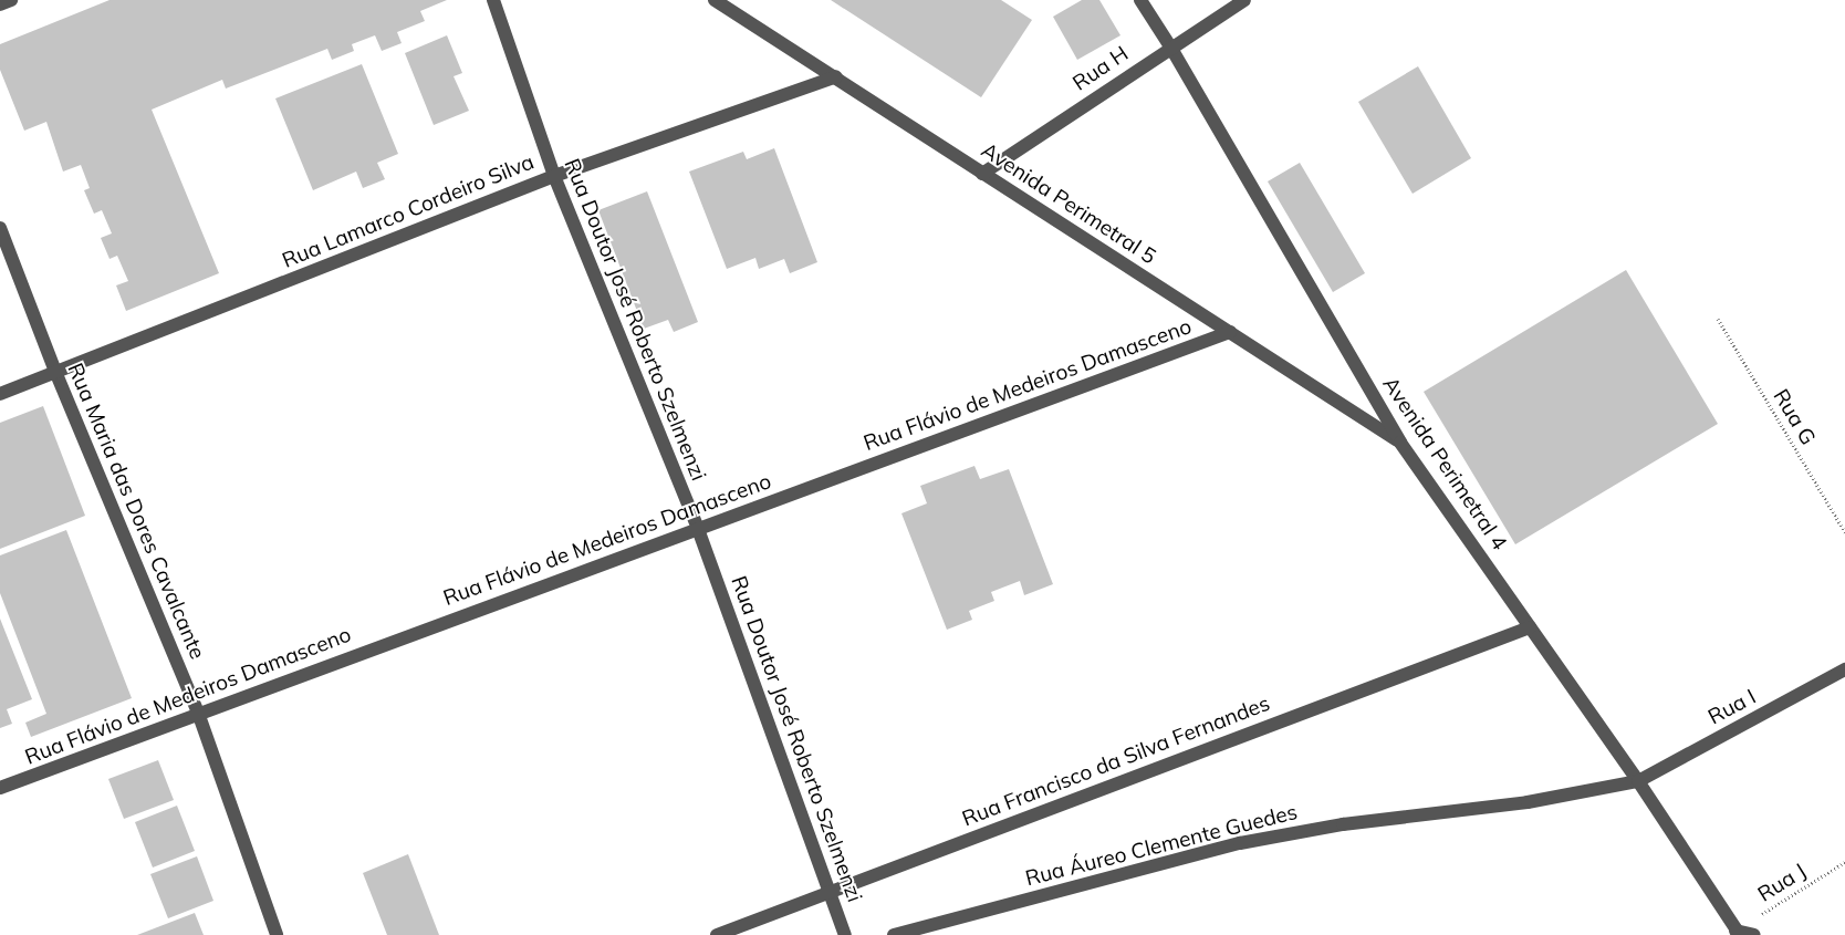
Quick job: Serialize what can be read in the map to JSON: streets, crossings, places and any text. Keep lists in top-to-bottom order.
{
  "streets": {
    "street": [
      "Rua H",
      "Avenida Perimetral 5",
      "Rua Lamarco Cordeiro Silva",
      "Rua Doutor José Roberto Szelmenzi",
      "Rua Flávio de Medeiros Damasceno",
      "Avenida Perimetral 4",
      "Rua Maria das Dores Cavalcante",
      "Rua I",
      "Rua Francisco da Silva Fernandes",
      "Rua Áureo Clemente Guedes"
    ],
    "path": ["Rua G", "Rua J"]
  },
  "crossings": [
    ["Rua H", "Avenida Perimetral 5"],
    ["Rua H", "Avenida Perimetral 4"],
    ["Avenida Perimetral 5", "Rua Lamarco Cordeiro Silva"],
    ["Avenida Perimetral 5", "Rua Flávio de Medeiros Damasceno"],
    ["Avenida Perimetral 5", "Avenida Perimetral 4"],
    ["Rua Lamarco Cordeiro Silva", "Rua Doutor José Roberto Szelmenzi"],
    ["Rua Lamarco Cordeiro Silva", "Rua Maria das Dores Cavalcante"],
    ["Rua Doutor José Roberto Szelmenzi", "Rua Flávio de Medeiros Damasceno"],
    ["Rua Doutor José Roberto Szelmenzi", "Rua Francisco da Silva Fernandes"],
    ["Rua Flávio de Medeiros Damasceno", "Rua Maria das Dores Cavalcante"],
    ["Avenida Perimetral 4", "Rua I"],
    ["Avenida Perimetral 4", "Rua Francisco da Silva Fernandes"],
    ["Avenida Perimetral 4", "Rua Áureo Clemente Guedes"],
    ["Avenida Perimetral 4", "Rua J"],
    ["Rua I", "Rua Áureo Clemente Guedes"]
  ]
}
